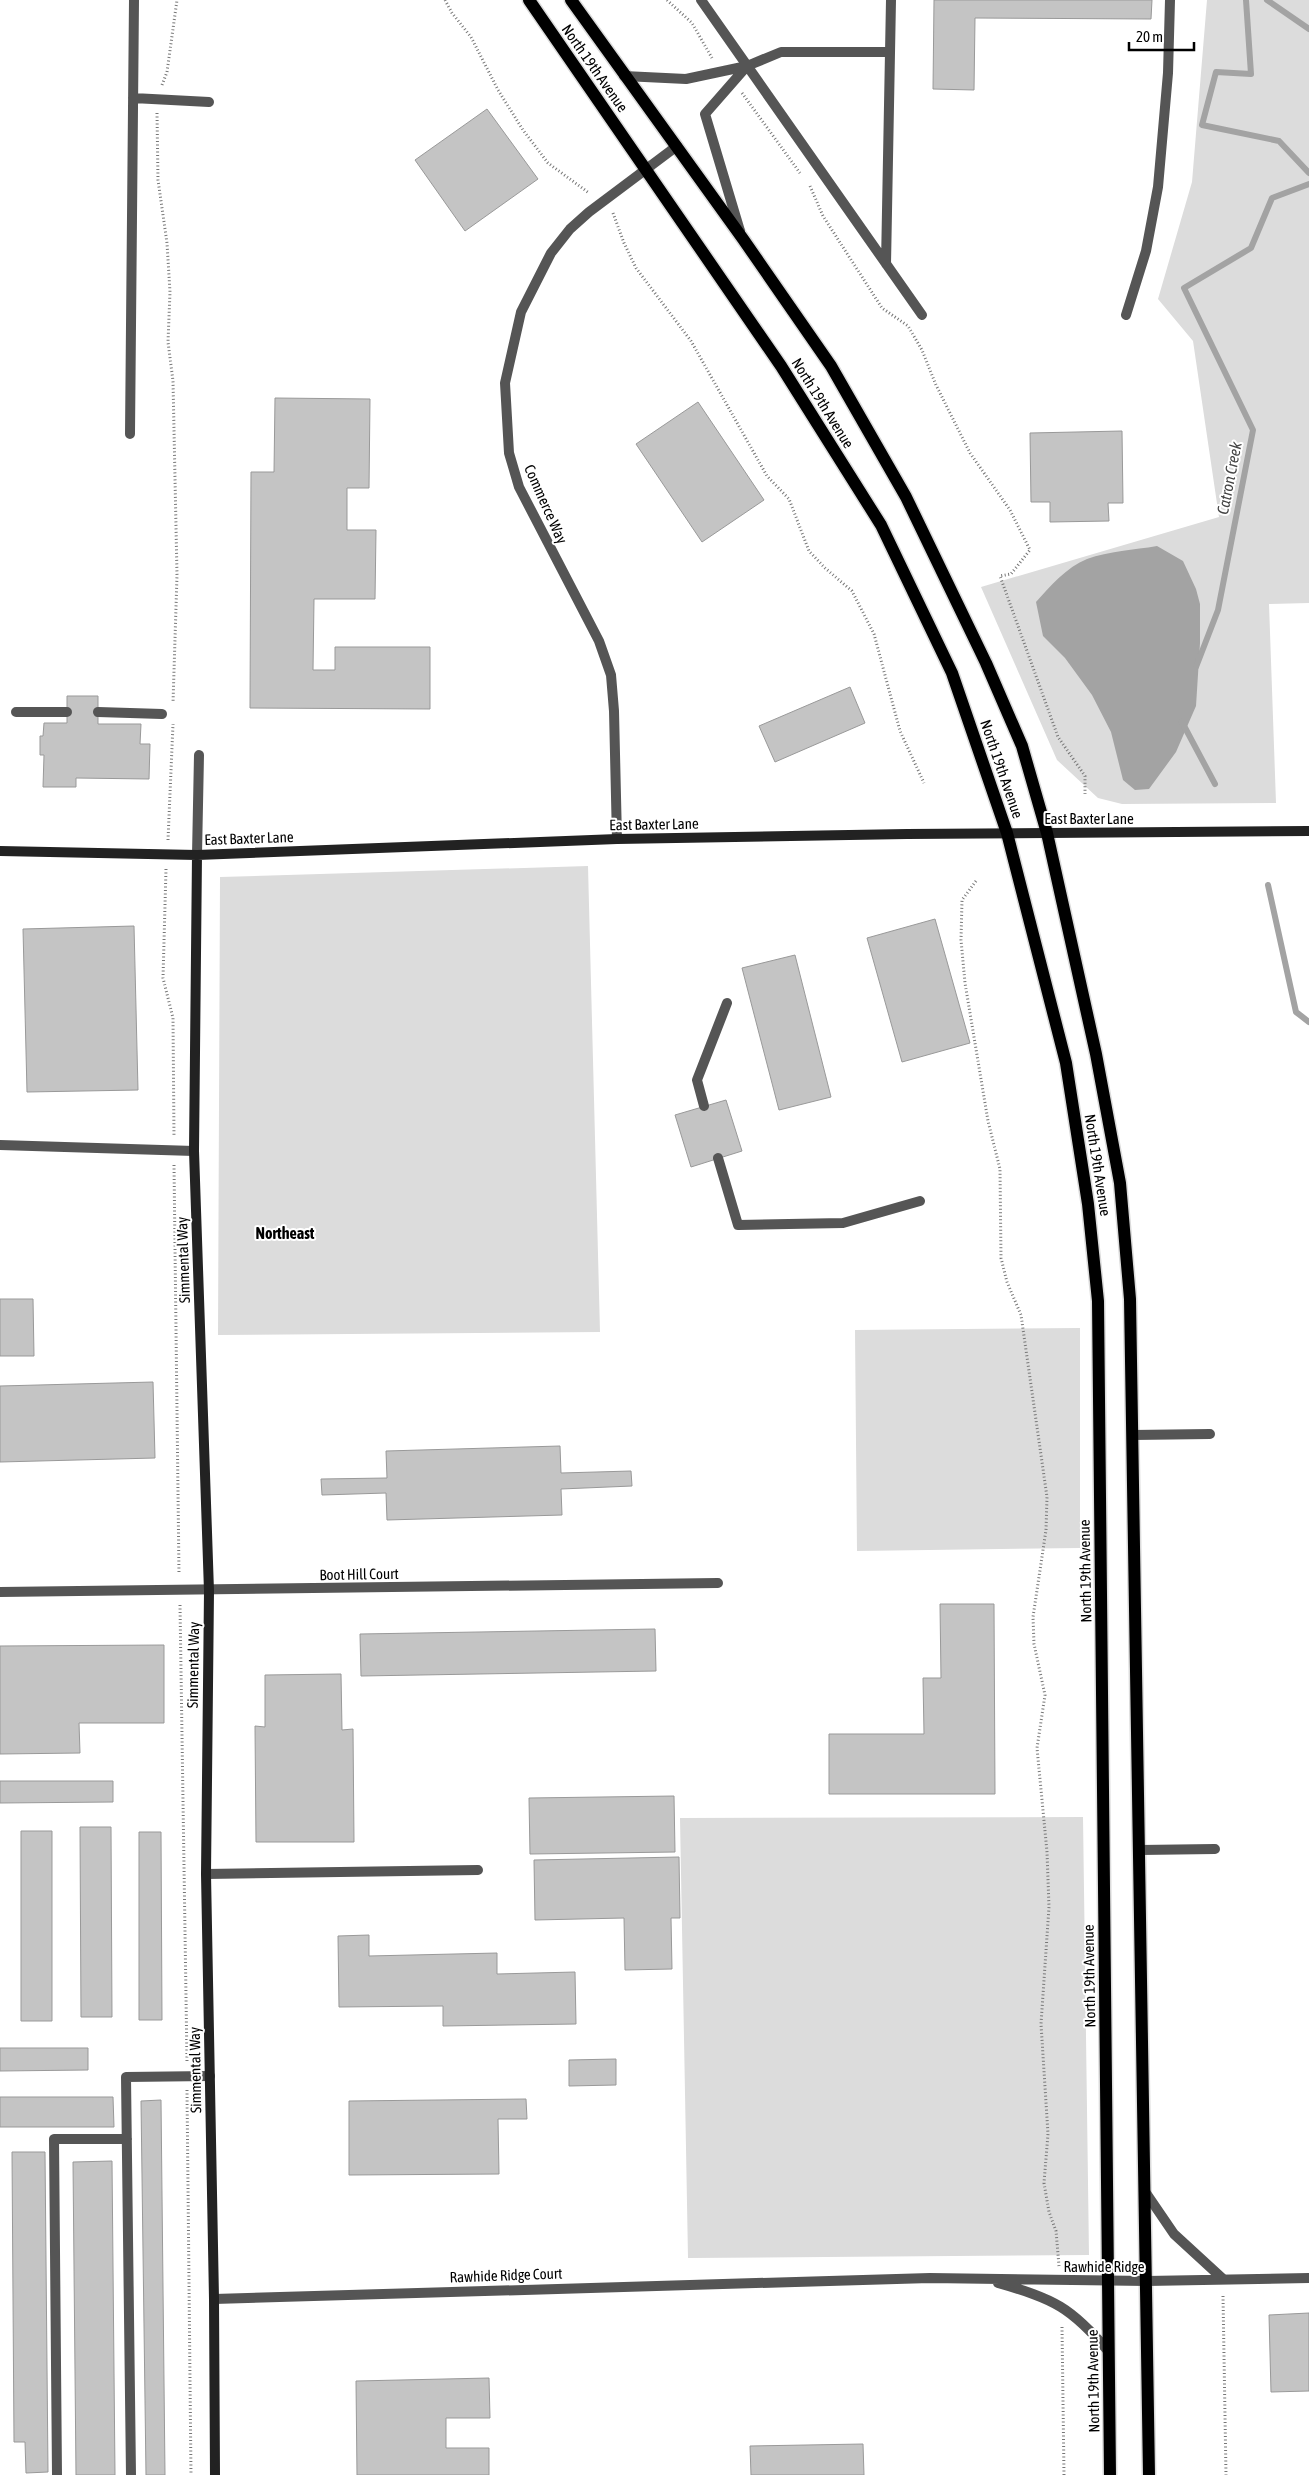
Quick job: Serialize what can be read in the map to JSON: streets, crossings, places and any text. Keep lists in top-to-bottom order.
{
  "streets": {
    "main road": ["North 19th Avenue"],
    "street": [
      "Commerce Way",
      "East Baxter Lane",
      "Simmental Way",
      "Boot Hill Court",
      "Rawhide Ridge",
      "Rawhide Ridge Court"
    ]
  },
  "crossings": [
    ["North 19th Avenue", "Commerce Way"],
    ["North 19th Avenue", "East Baxter Lane"],
    ["North 19th Avenue", "Rawhide Ridge"],
    ["Commerce Way", "East Baxter Lane"],
    ["East Baxter Lane", "Simmental Way"],
    ["Simmental Way", "Boot Hill Court"],
    ["Simmental Way", "Rawhide Ridge Court"],
    ["Rawhide Ridge", "Rawhide Ridge Court"]
  ],
  "districts": ["Northeast"],
  "water": ["Catron Creek"],
  "scale_bar": "20 m"
}
